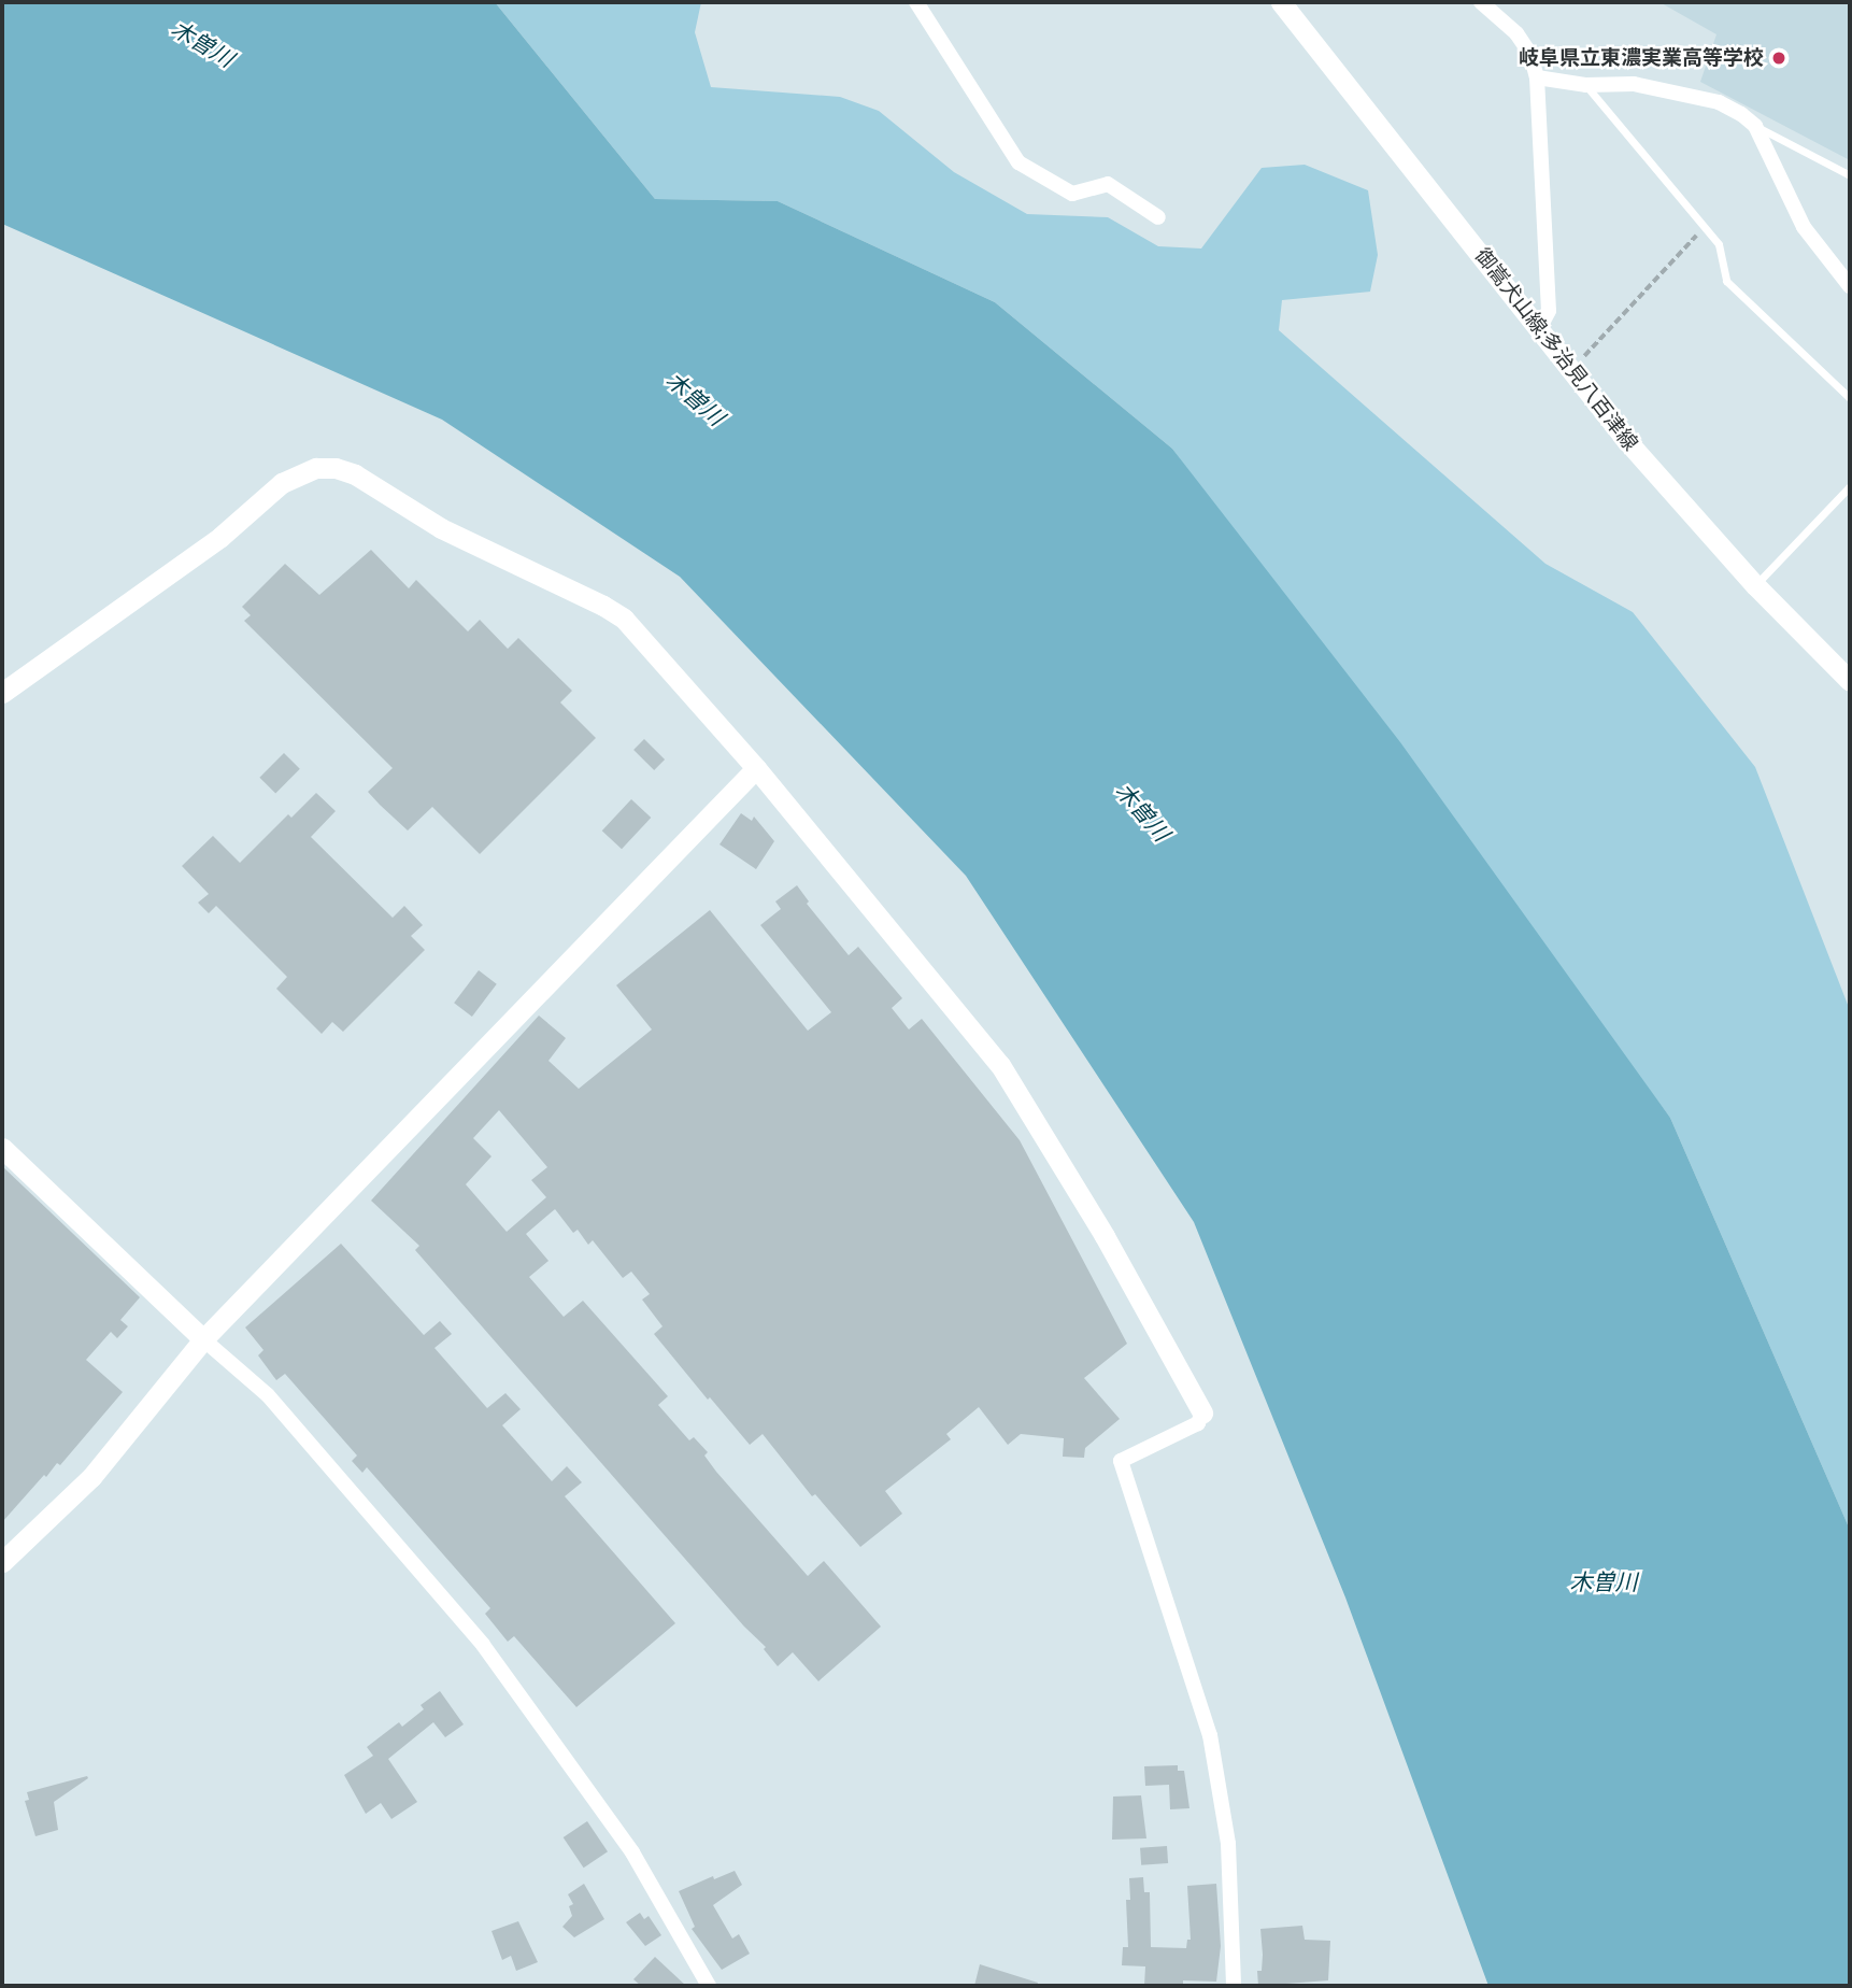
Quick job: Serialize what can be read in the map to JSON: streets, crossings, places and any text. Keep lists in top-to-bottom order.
{
  "streets": {
    "street": ["御嵩犬山線;多治見八百津線"]
  },
  "water": ["木曽川"],
  "places": ["岐阜県立東濃実業高等学校"]
}
